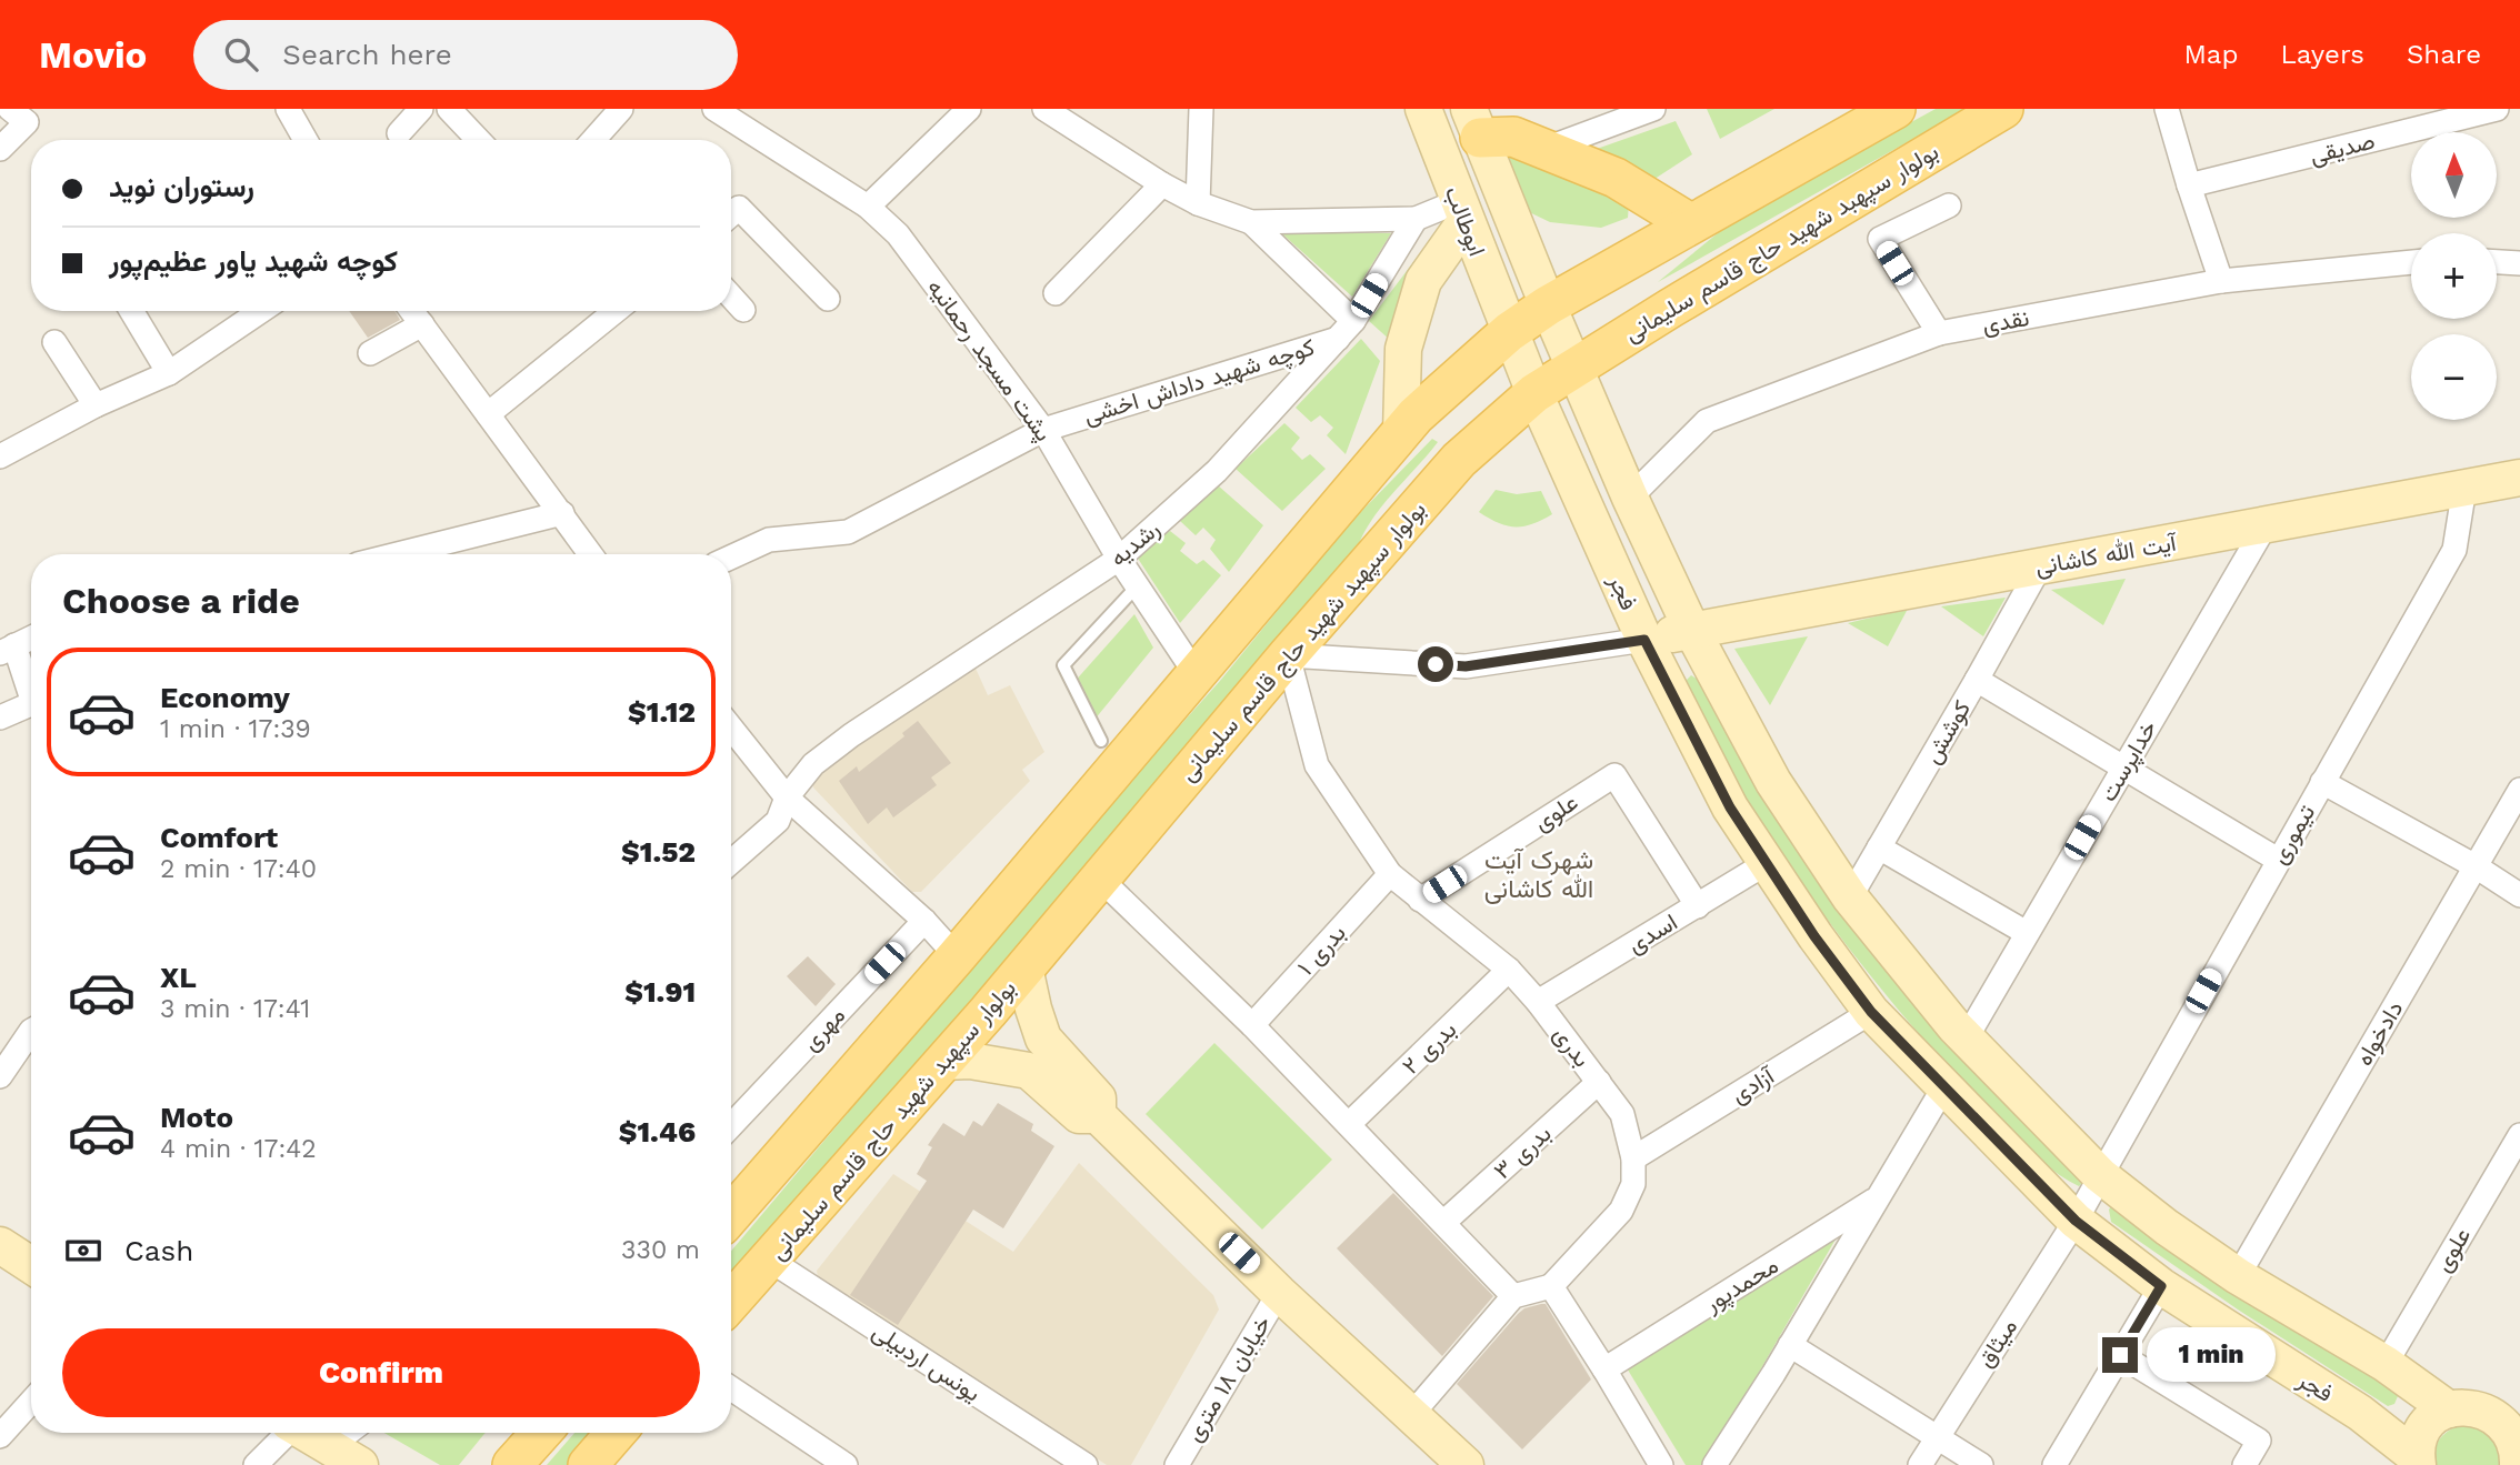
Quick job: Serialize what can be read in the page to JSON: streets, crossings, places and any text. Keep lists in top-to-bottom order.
{
  "streets": {
    "main road": [
      "ابوطالب",
      "بولوار سپهبد شهید حاج قاسم سلیمانی",
      "آیت الله کاشانی",
      "فجر"
    ],
    "street": [
      "صدیقی",
      "نقدی",
      "پشت مسجد رحمانیه",
      "کوچه شهید داداش اخشی",
      "رشدیه",
      "کوشش",
      "خداپرست",
      "علوی",
      "تیموری",
      "اسدی",
      "بدری ۱",
      "مهری",
      "دادخواه",
      "بدری",
      "بدری ۲",
      "آزادی",
      "بدری ۳",
      "محمدپور",
      "میثاق",
      "یونس اردبیلی",
      "خیابان ۱۸ متری"
    ]
  },
  "crossings": [
    ["ابوطالب", "بولوار سپهبد شهید حاج قاسم سلیمانی"],
    ["ابوطالب", "فجر"],
    ["بولوار سپهبد شهید حاج قاسم سلیمانی", "فجر"],
    ["بولوار سپهبد شهید حاج قاسم سلیمانی", "بدری"],
    ["بولوار سپهبد شهید حاج قاسم سلیمانی", "یونس اردبیلی"],
    ["نقدی", "فجر"],
    ["پشت مسجد رحمانیه", "کوچه شهید داداش اخشی"],
    ["پشت مسجد رحمانیه", "رشدیه"],
    ["کوچه شهید داداش اخشی", "رشدیه"],
    ["آیت الله کاشانی", "فجر"],
    ["آیت الله کاشانی", "کوشش"],
    ["آیت الله کاشانی", "خداپرست"],
    ["آیت الله کاشانی", "تیموری"],
    ["فجر", "کوشش"],
    ["فجر", "خداپرست"],
    ["فجر", "علوی"],
    ["فجر", "تیموری"],
    ["فجر", "اسدی"],
    ["فجر", "دادخواه"],
    ["فجر", "آزادی"],
    ["فجر", "میثاق"],
    ["علوی", "اسدی"],
    ["علوی", "بدری"],
    ["تیموری", "میثاق"],
    ["اسدی", "بدری"],
    ["بدری ۱", "بدری"],
    ["بدری", "بدری ۲"],
    ["بدری", "آزادی"],
    ["بدری", "بدری ۳"]
  ],
  "districts": ["شهرک آیت الله کاشانی"],
  "north": "top",
  "page": {
    "header": "Movio",
    "search": "Search here",
    "nav": ["Map", "Layers", "Share"],
    "map_buttons": ["+", "−"],
    "banner": ["رستوران نوید", "کوچه شهید یاور عظیم‌پور"],
    "heading": "Choose a ride",
    "list": [
      {
        "name": "Economy",
        "note": "1 min · 17:39",
        "value": "$1.12"
      },
      {
        "name": "Comfort",
        "note": "2 min · 17:40",
        "value": "$1.52"
      },
      {
        "name": "XL",
        "note": "3 min · 17:41",
        "value": "$1.91"
      },
      {
        "name": "Moto",
        "note": "4 min · 17:42",
        "value": "$1.46"
      }
    ],
    "pay": ["Cash", "330 m"],
    "buttons": "Confirm",
    "bubble": "1 min"
  }
}
